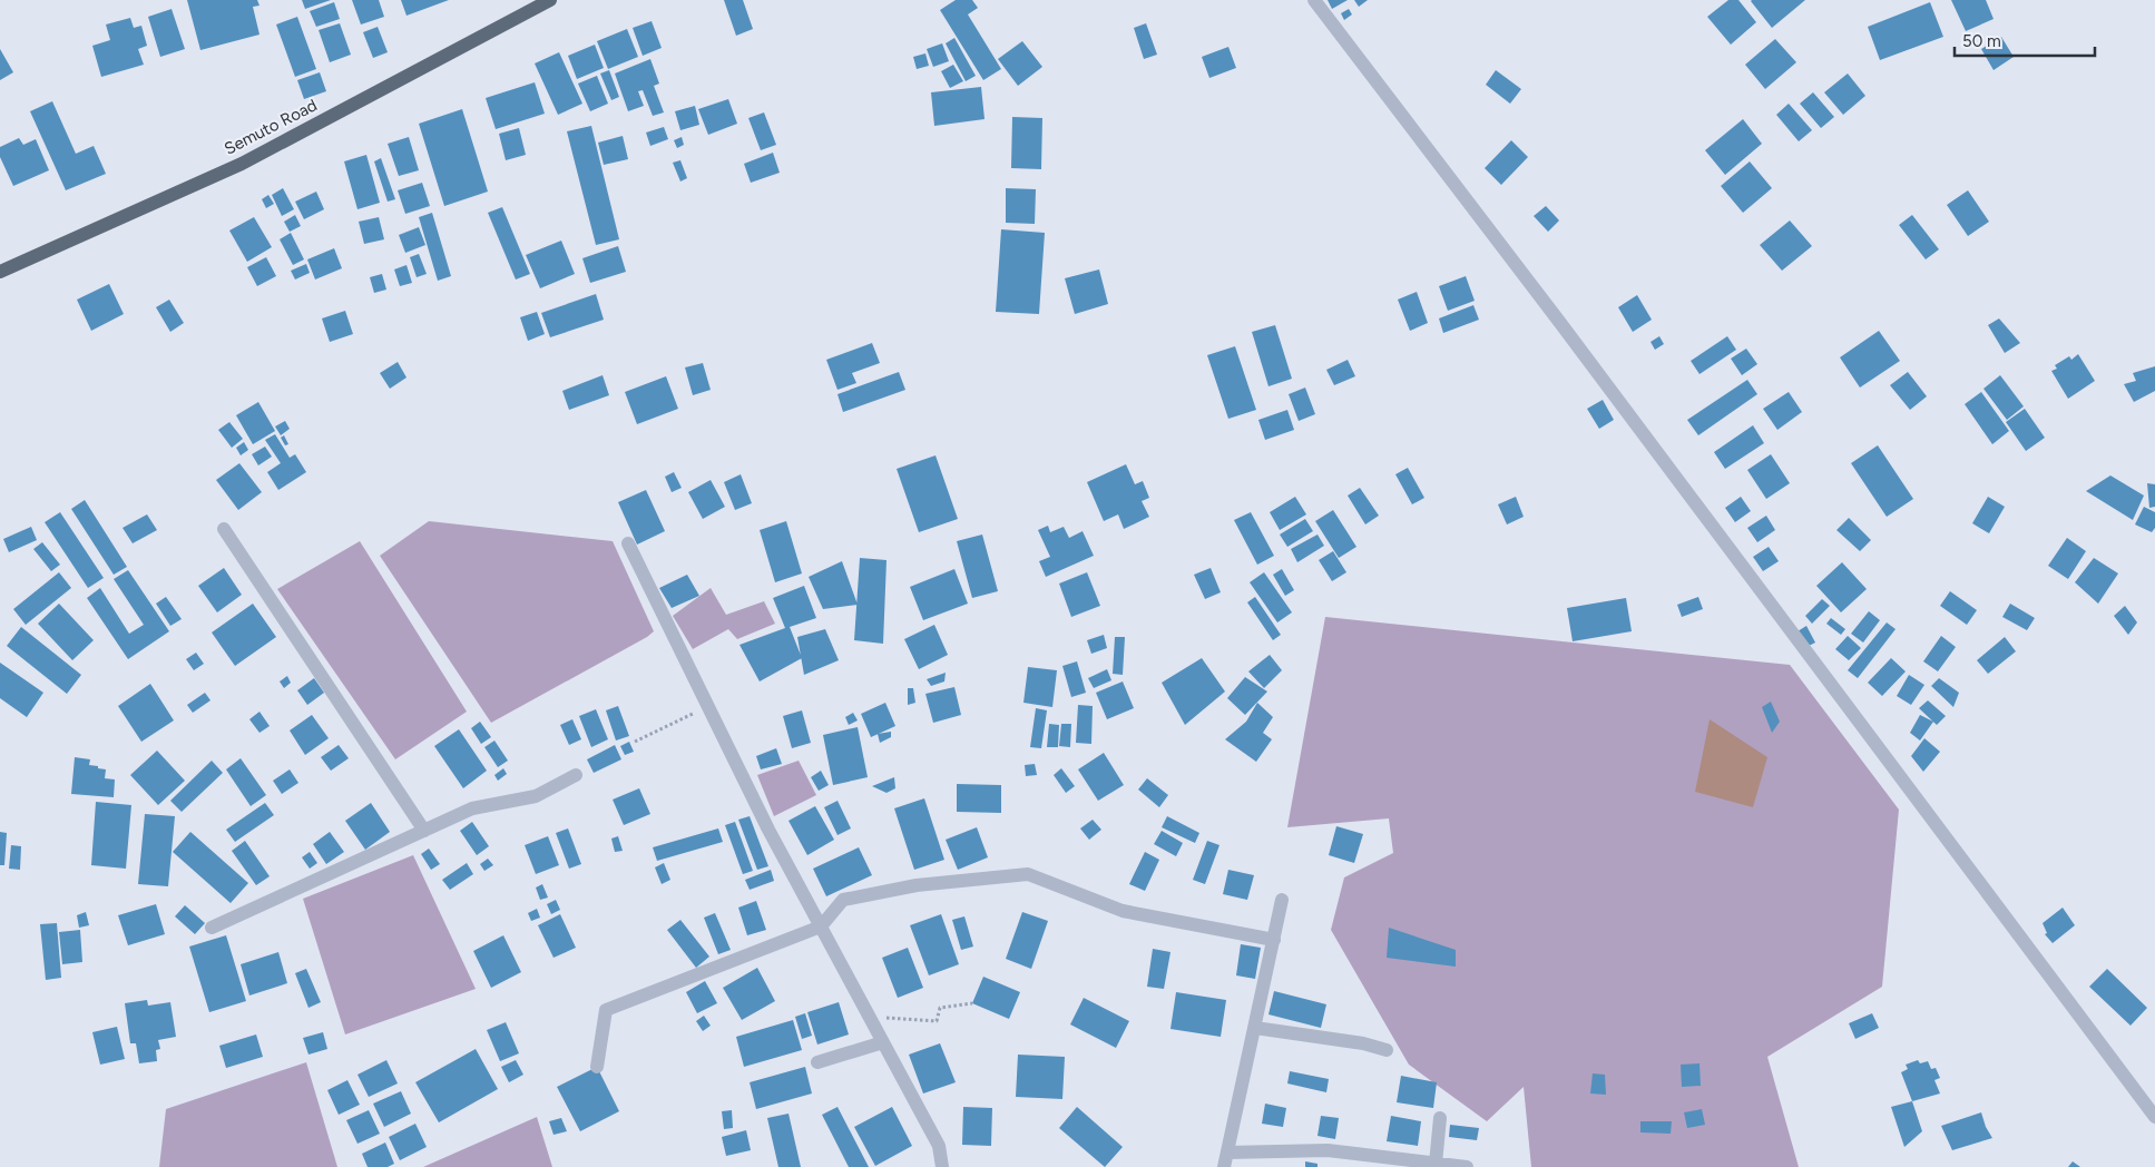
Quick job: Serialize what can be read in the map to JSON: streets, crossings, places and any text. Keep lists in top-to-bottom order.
{
  "streets": {
    "main road": ["Semuto Road"]
  },
  "scale_bar": "50 m"
}
